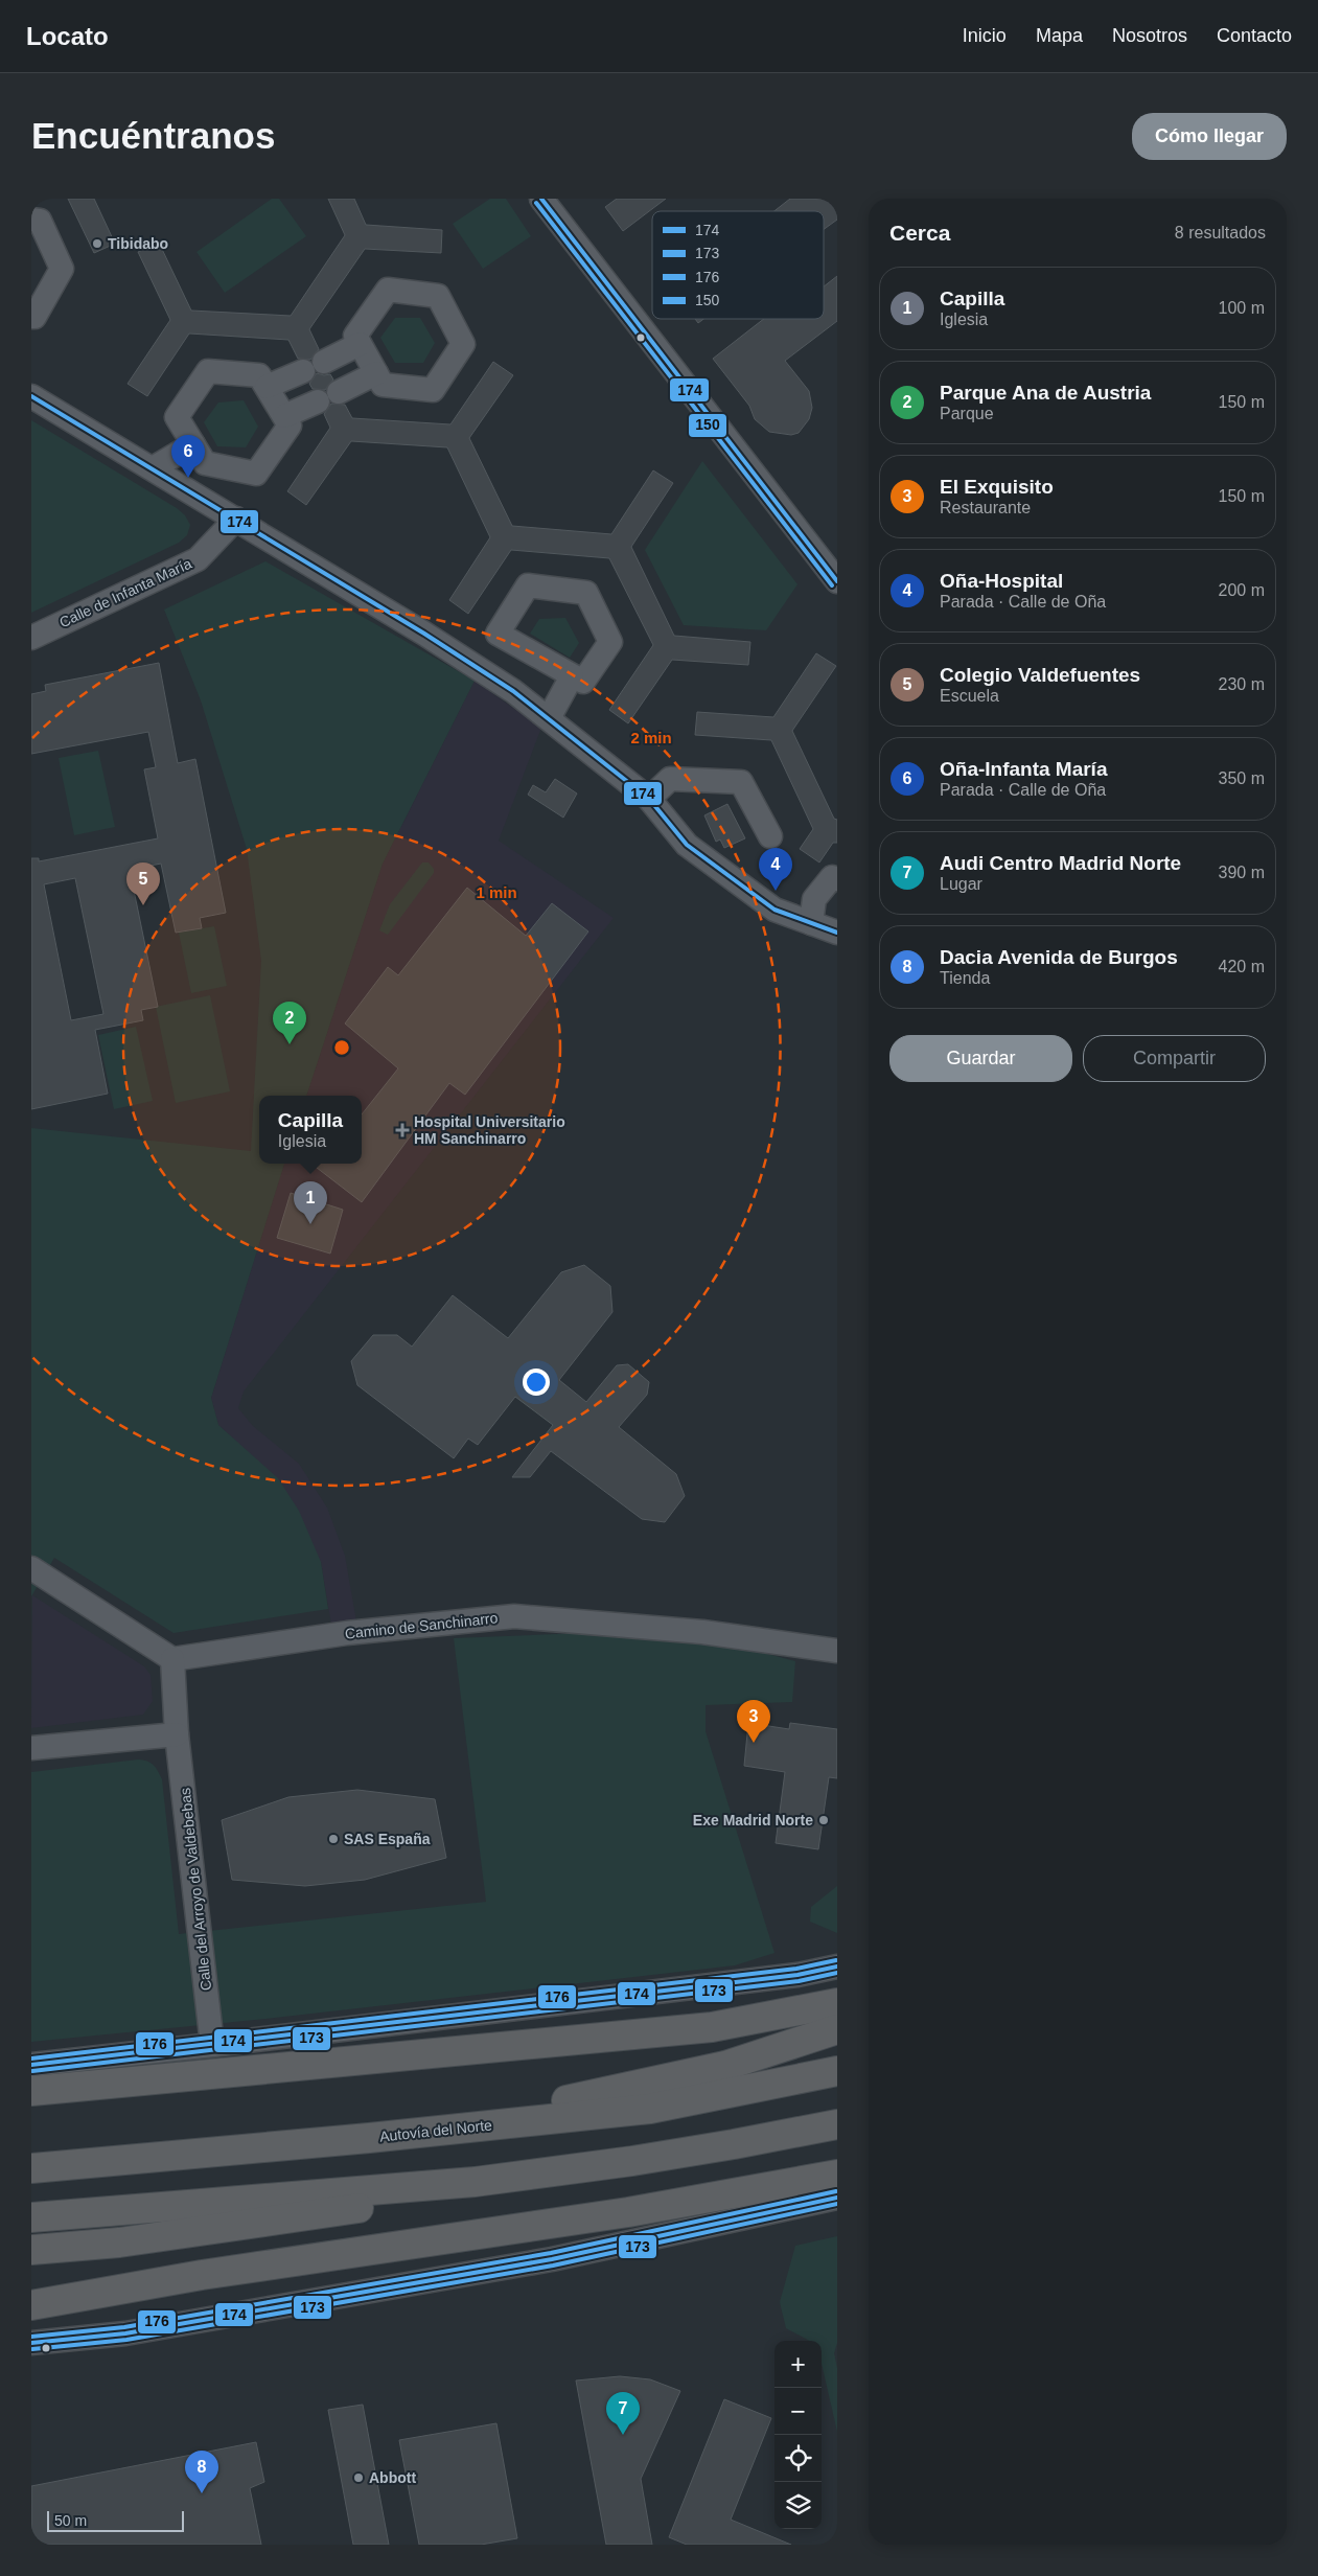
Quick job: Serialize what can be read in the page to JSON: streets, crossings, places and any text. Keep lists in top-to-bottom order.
{
  "streets": {
    "highway": ["Autovía del Norte"],
    "street": ["Calle de Infanta María", "Camino de Sanchinarro", "Calle del Arroyo de Valdebebas"]
  },
  "crossings": [
    ["Camino de Sanchinarro", "Calle del Arroyo de Valdebebas"]
  ],
  "places": {
    "other": [
      "Tibidabo",
      "Exe Madrid Norte",
      "SAS España",
      "Abbott"
    ],
    "health": ["Hospital Universitario HM Sanchinarro"]
  },
  "lines": [
    "transit line 174",
    "transit line 150",
    "transit line 176",
    "transit line 173"
  ],
  "legend": [
    "174",
    "173",
    "176",
    "150"
  ],
  "scale_bar": "50 m",
  "page": {
    "header": "Locato",
    "nav": [
      "Inicio",
      "Mapa",
      "Nosotros",
      "Contacto"
    ],
    "buttons": [
      "Cómo llegar",
      ["Guardar", "Compartir"]
    ],
    "title": "Encuéntranos",
    "heading": ["Cerca", "8 resultados"],
    "list": [
      {
        "mark": "1",
        "name": "Capilla",
        "note": "Iglesia",
        "value": "100 m"
      },
      {
        "mark": "2",
        "name": "Parque Ana de Austria",
        "note": "Parque",
        "value": "150 m"
      },
      {
        "mark": "3",
        "name": "El Exquisito",
        "note": "Restaurante",
        "value": "150 m"
      },
      {
        "mark": "4",
        "name": "Oña-Hospital",
        "note": "Parada · Calle de Oña",
        "value": "200 m"
      },
      {
        "mark": "5",
        "name": "Colegio Valdefuentes",
        "note": "Escuela",
        "value": "230 m"
      },
      {
        "mark": "6",
        "name": "Oña-Infanta María",
        "note": "Parada · Calle de Oña",
        "value": "350 m"
      },
      {
        "mark": "7",
        "name": "Audi Centro Madrid Norte",
        "note": "Lugar",
        "value": "390 m"
      },
      {
        "mark": "8",
        "name": "Dacia Avenida de Burgos",
        "note": "Tienda",
        "value": "420 m"
      }
    ],
    "pins": [
      "6",
      "4",
      "5",
      "2",
      "1",
      "3",
      "7",
      "8"
    ],
    "popup": ["Capilla", "Iglesia"],
    "map_buttons": ["+", "−"],
    "scale": "50 m"
  },
  "rings": ["2 min", "1 min"]
}
